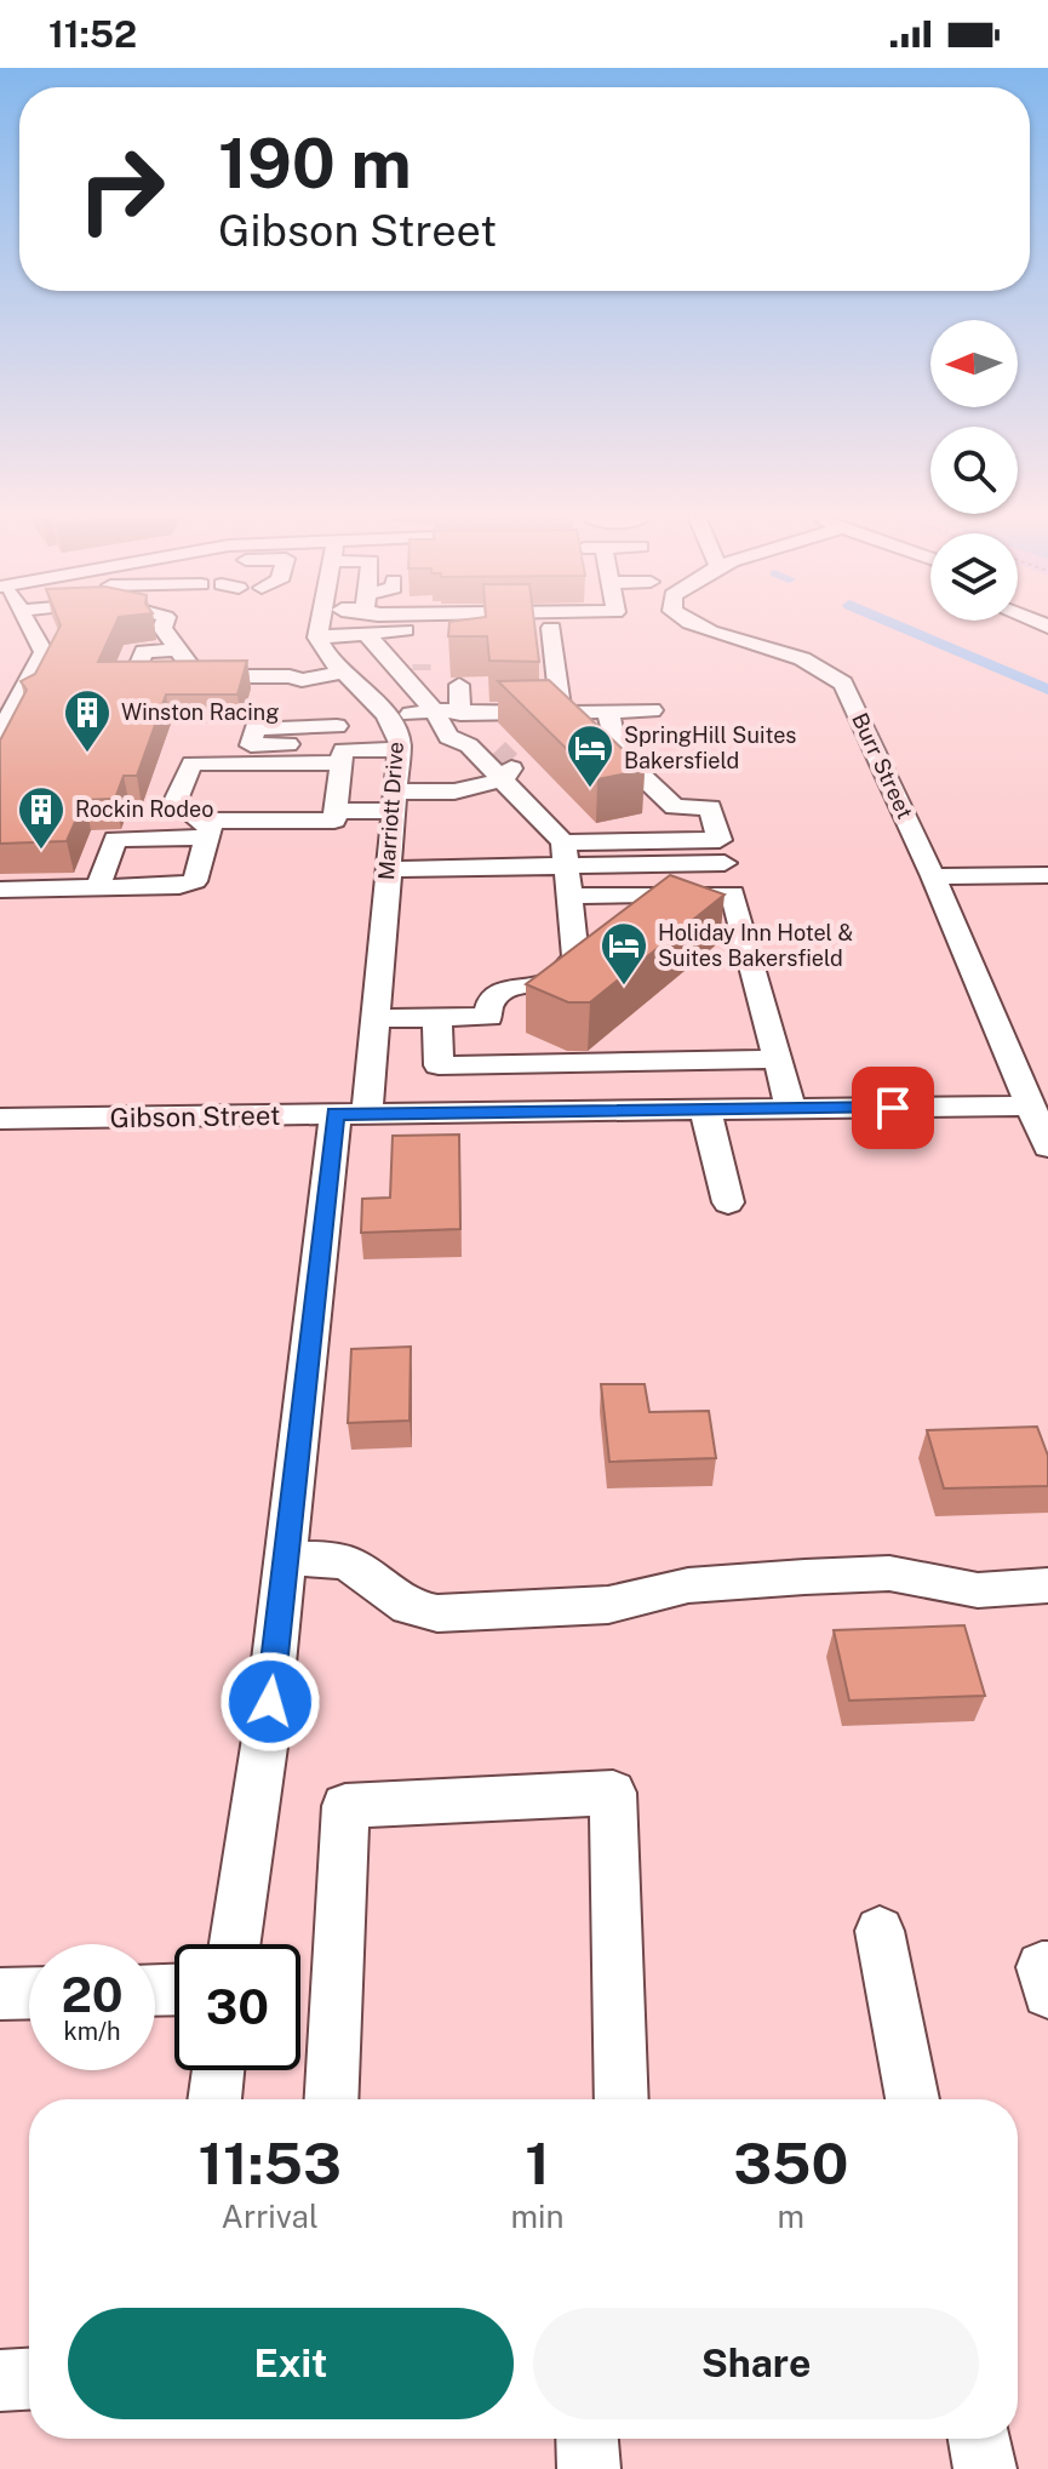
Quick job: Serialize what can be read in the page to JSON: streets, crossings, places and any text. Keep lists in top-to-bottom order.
{
  "streets": {
    "street": ["Burr Street", "Marriott Drive", "Gibson Street"]
  },
  "crossings": [
    ["Burr Street", "Gibson Street"],
    ["Marriott Drive", "Gibson Street"]
  ],
  "places": {
    "building": ["Winston Racing", "Rockin Rodeo"],
    "hotel": ["SpringHill Suites Bakersfield", "Holiday Inn Hotel & Suites Bakersfield"]
  },
  "north": "left",
  "page": {
    "status": "11:52",
    "turn": ["190 m", "Gibson Street"],
    "speed": "20 km/h",
    "limit": "30",
    "eta": [
      "11:53",
      "Arrival",
      "1",
      "min",
      "350",
      "m"
    ],
    "buttons": ["Exit", "Share"]
  }
}
